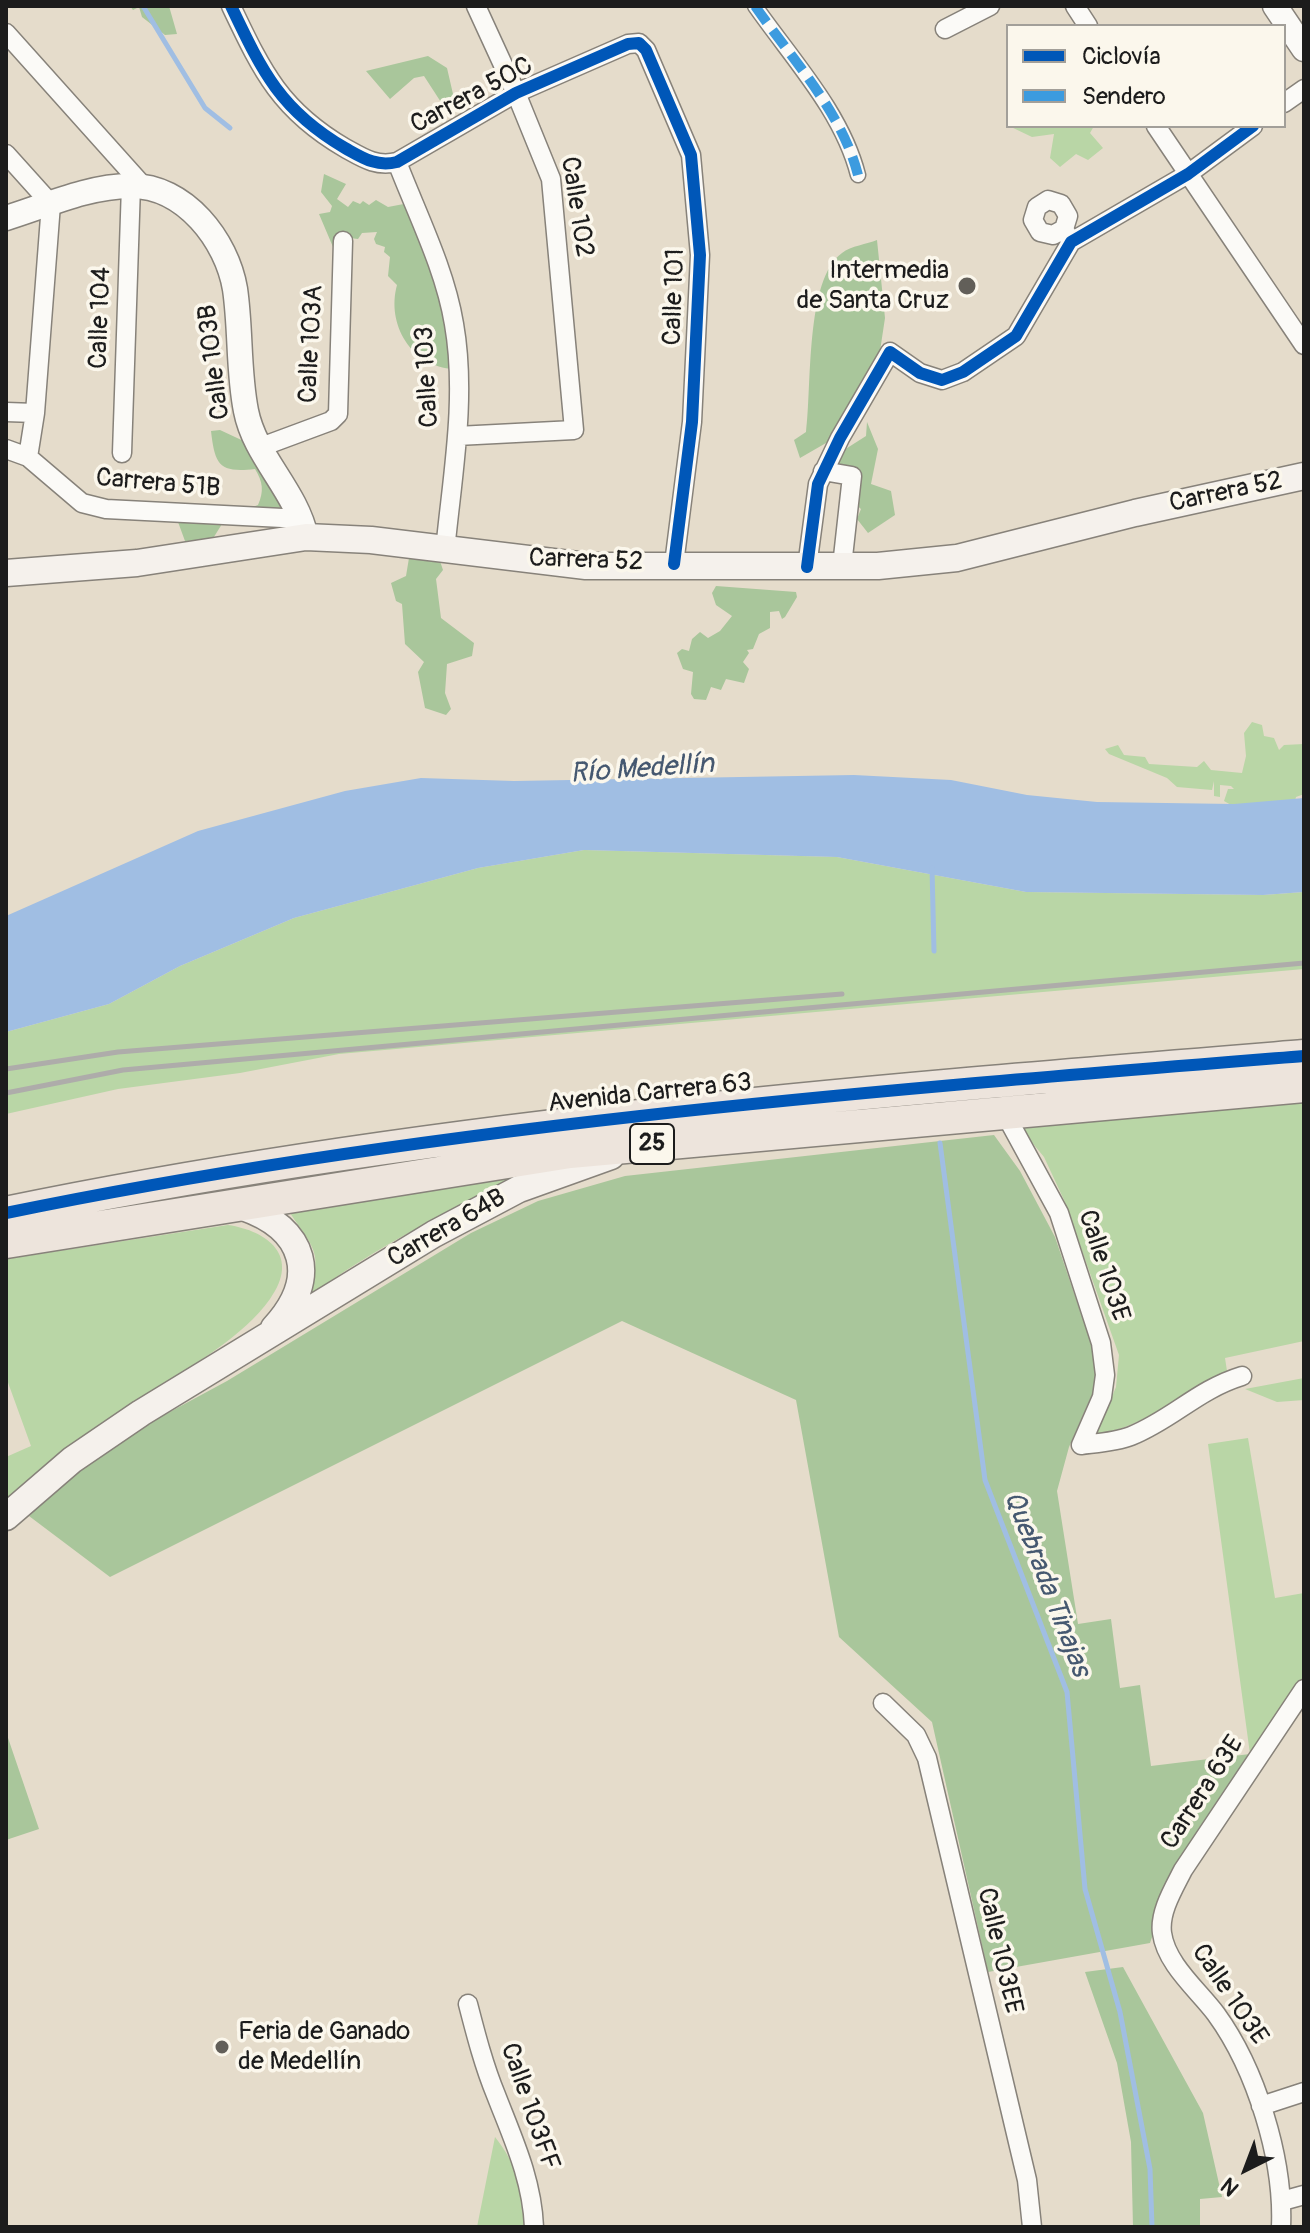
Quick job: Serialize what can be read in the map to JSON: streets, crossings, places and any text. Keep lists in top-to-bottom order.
{
  "streets": {
    "highway": ["Avenida Carrera 63", "25"],
    "main road": ["Carrera 52", "Carrera 64B"],
    "street": [
      "Carrera 50C",
      "Calle 102",
      "Calle 101",
      "Calle 104",
      "Calle 103A",
      "Calle 103B",
      "Calle 103",
      "Carrera 51B",
      "Calle 103E",
      "Carrera 63E",
      "Calle 103EE",
      "Calle 103FF"
    ]
  },
  "crossings": [
    ["Carrera 50C", "Calle 102"],
    ["Carrera 50C", "Calle 101"],
    ["Carrera 50C", "Calle 103"],
    ["Calle 102", "Calle 103"],
    ["Calle 101", "Carrera 52"],
    ["Calle 104", "Calle 103B"],
    ["Calle 103A", "Calle 103B"],
    ["Calle 103B", "Carrera 51B"],
    ["Calle 103B", "Carrera 52"],
    ["Calle 103", "Carrera 52"],
    ["Carrera 51B", "Carrera 52"],
    ["Avenida Carrera 63", "Carrera 64B"],
    ["Avenida Carrera 63", "Calle 103E"],
    ["Calle 103E", "Carrera 63E"]
  ],
  "water": ["Río Medellín", "Quebrada Tinajas"],
  "places": ["Intermedia de Santa Cruz", "Feria de Ganado de Medellín"],
  "legend": ["Ciclovía", "Sendero"],
  "north": "bottom left"
}
